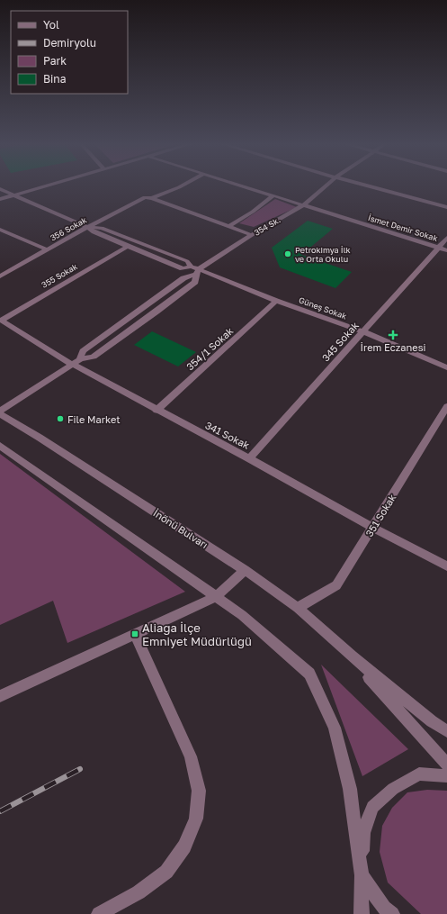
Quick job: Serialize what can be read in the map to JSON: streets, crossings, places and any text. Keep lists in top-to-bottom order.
{
  "streets": {
    "street": [
      "354 Sk.",
      "İsmet Demir Sokak",
      "356 Sokak",
      "355 Sokak",
      "Güneş Sokak",
      "345 Sokak",
      "354/1 Sokak",
      "341 Sokak",
      "351 Sokak",
      "İnönü Bulvarı"
    ]
  },
  "crossings": [
    ["354 Sk.", "İsmet Demir Sokak"],
    ["354 Sk.", "Güneş Sokak"],
    ["354 Sk.", "341 Sokak"],
    ["İsmet Demir Sokak", "345 Sokak"],
    ["356 Sokak", "Güneş Sokak"],
    ["355 Sokak", "Güneş Sokak"],
    ["355 Sokak", "341 Sokak"],
    ["Güneş Sokak", "345 Sokak"],
    ["Güneş Sokak", "354/1 Sokak"],
    ["345 Sokak", "341 Sokak"],
    ["354/1 Sokak", "341 Sokak"],
    ["341 Sokak", "351 Sokak"],
    ["351 Sokak", "İnönü Bulvarı"]
  ],
  "places": {
    "other": ["Petrokimya İlk ve Orta Okulu", "File Market"],
    "health": ["İrem Eczanesi"],
    "transit": ["Aliağa İlçe Emniyet Müdürlüğü"]
  },
  "legend": [
    "Yol",
    "Demiryolu",
    "Park",
    "Bina"
  ]
}
